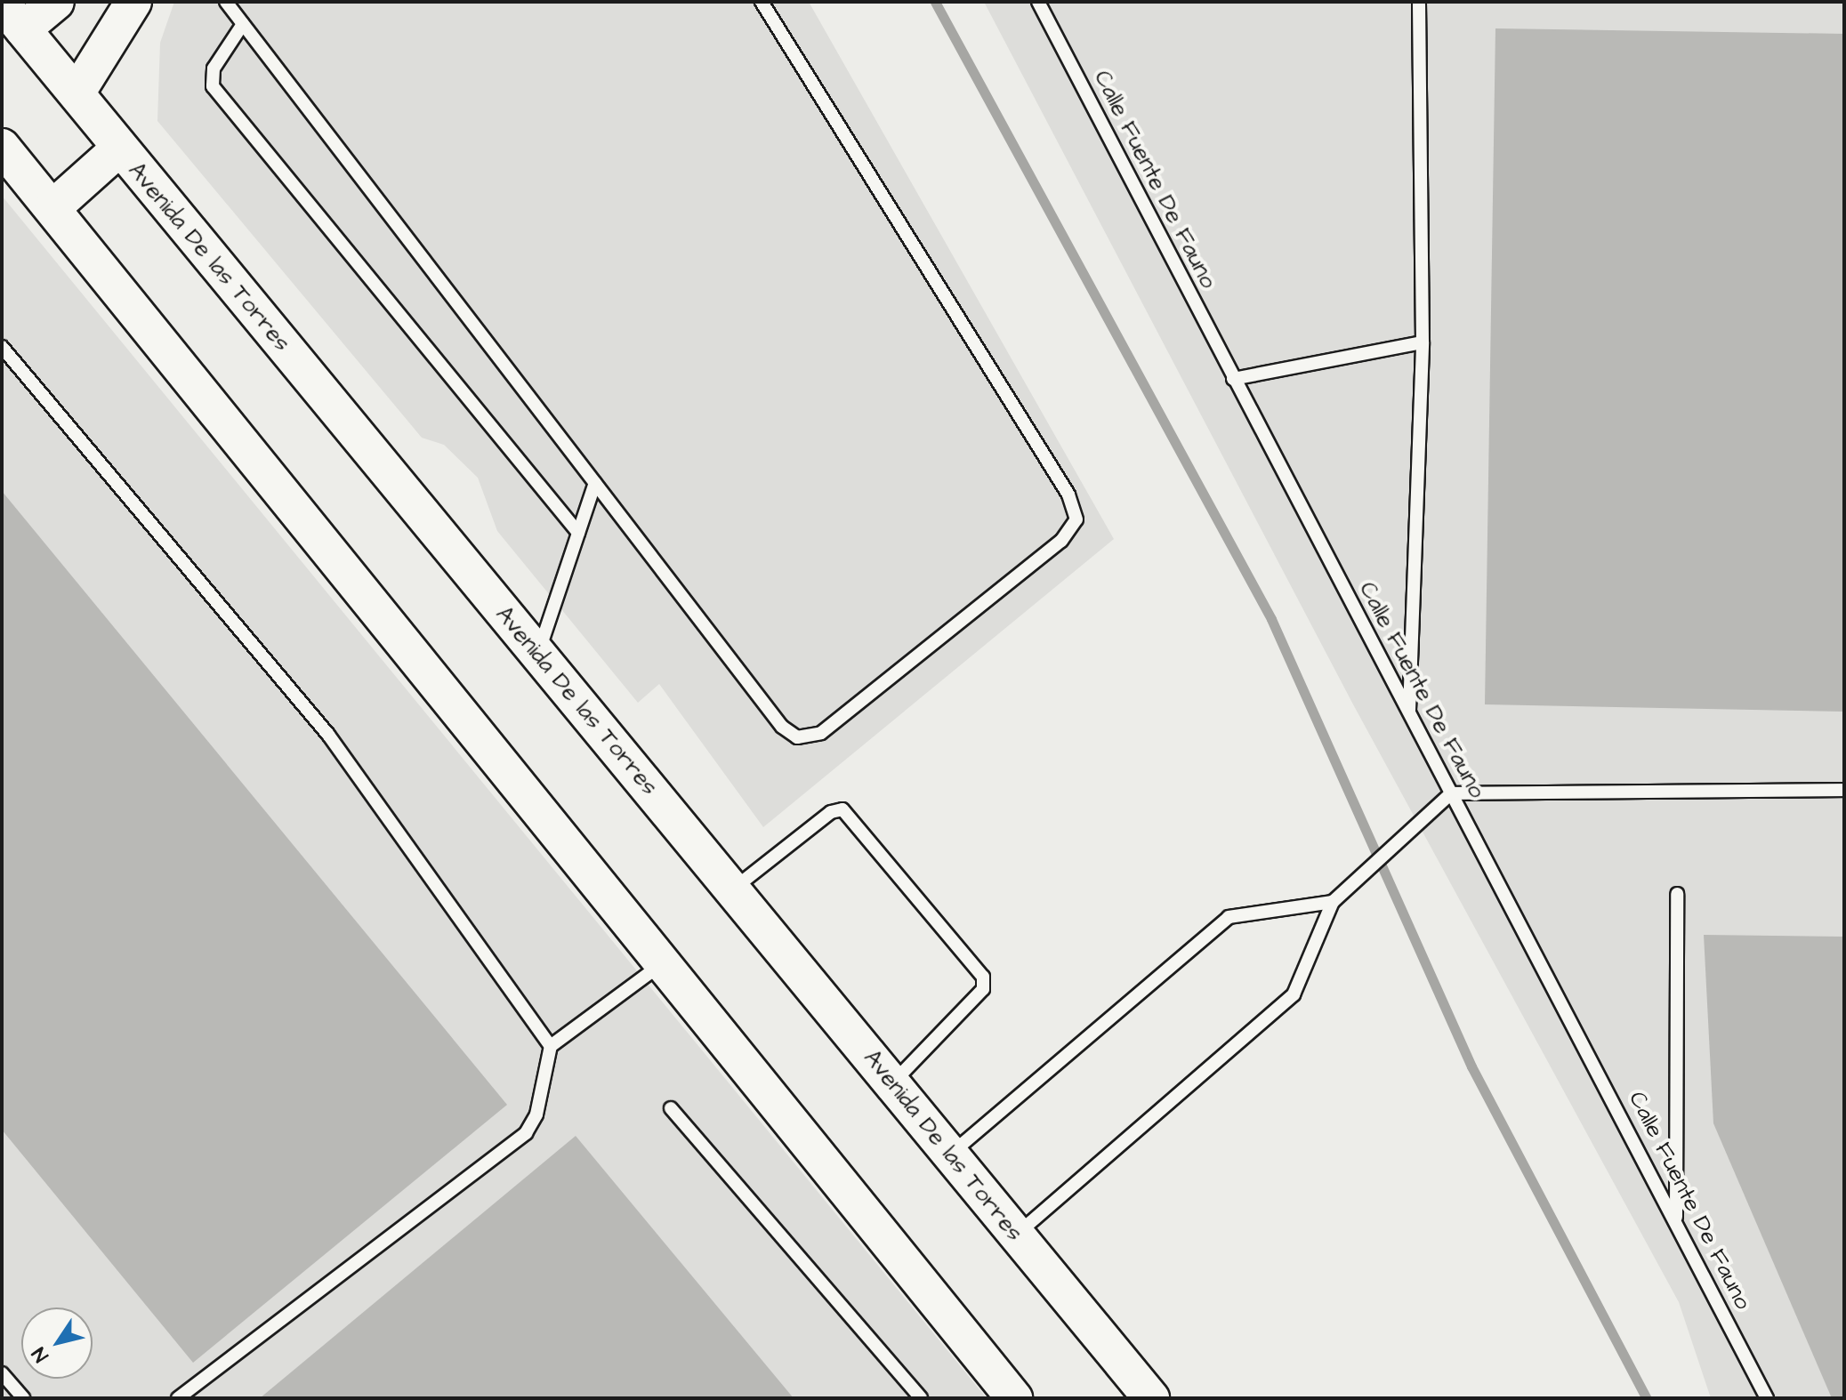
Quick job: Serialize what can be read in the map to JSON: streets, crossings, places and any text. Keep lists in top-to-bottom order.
{
  "streets": {
    "main road": ["Avenida De las Torres"],
    "lane": ["Calle Fuente De Fauno"]
  },
  "north": "bottom left"
}
